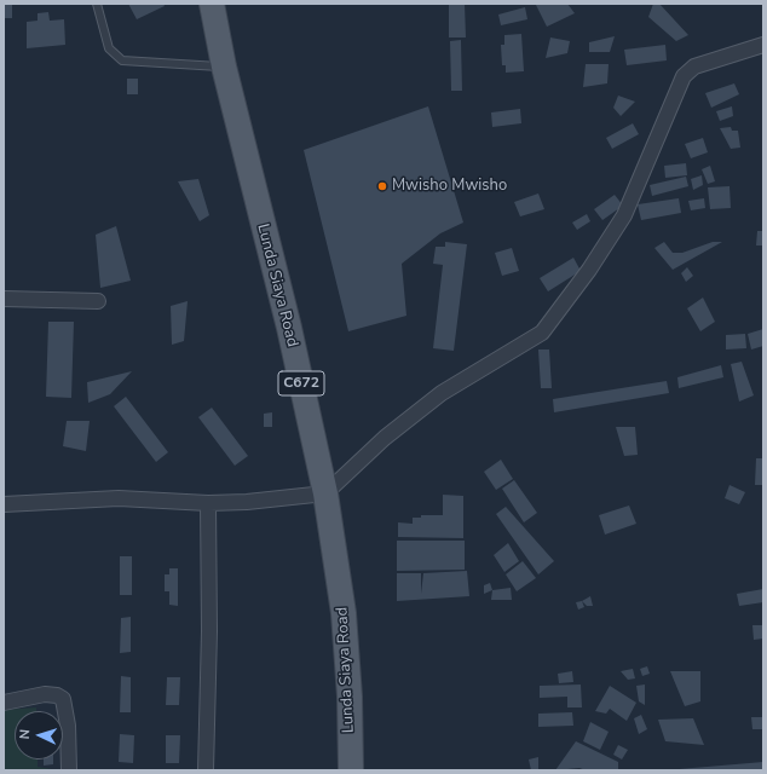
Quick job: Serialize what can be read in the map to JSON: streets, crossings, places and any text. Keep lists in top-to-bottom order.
{
  "streets": {
    "main road": ["Lunda Siaya Road", "C672"]
  },
  "places": ["Mwisho Mwisho"],
  "north": "left"
}
